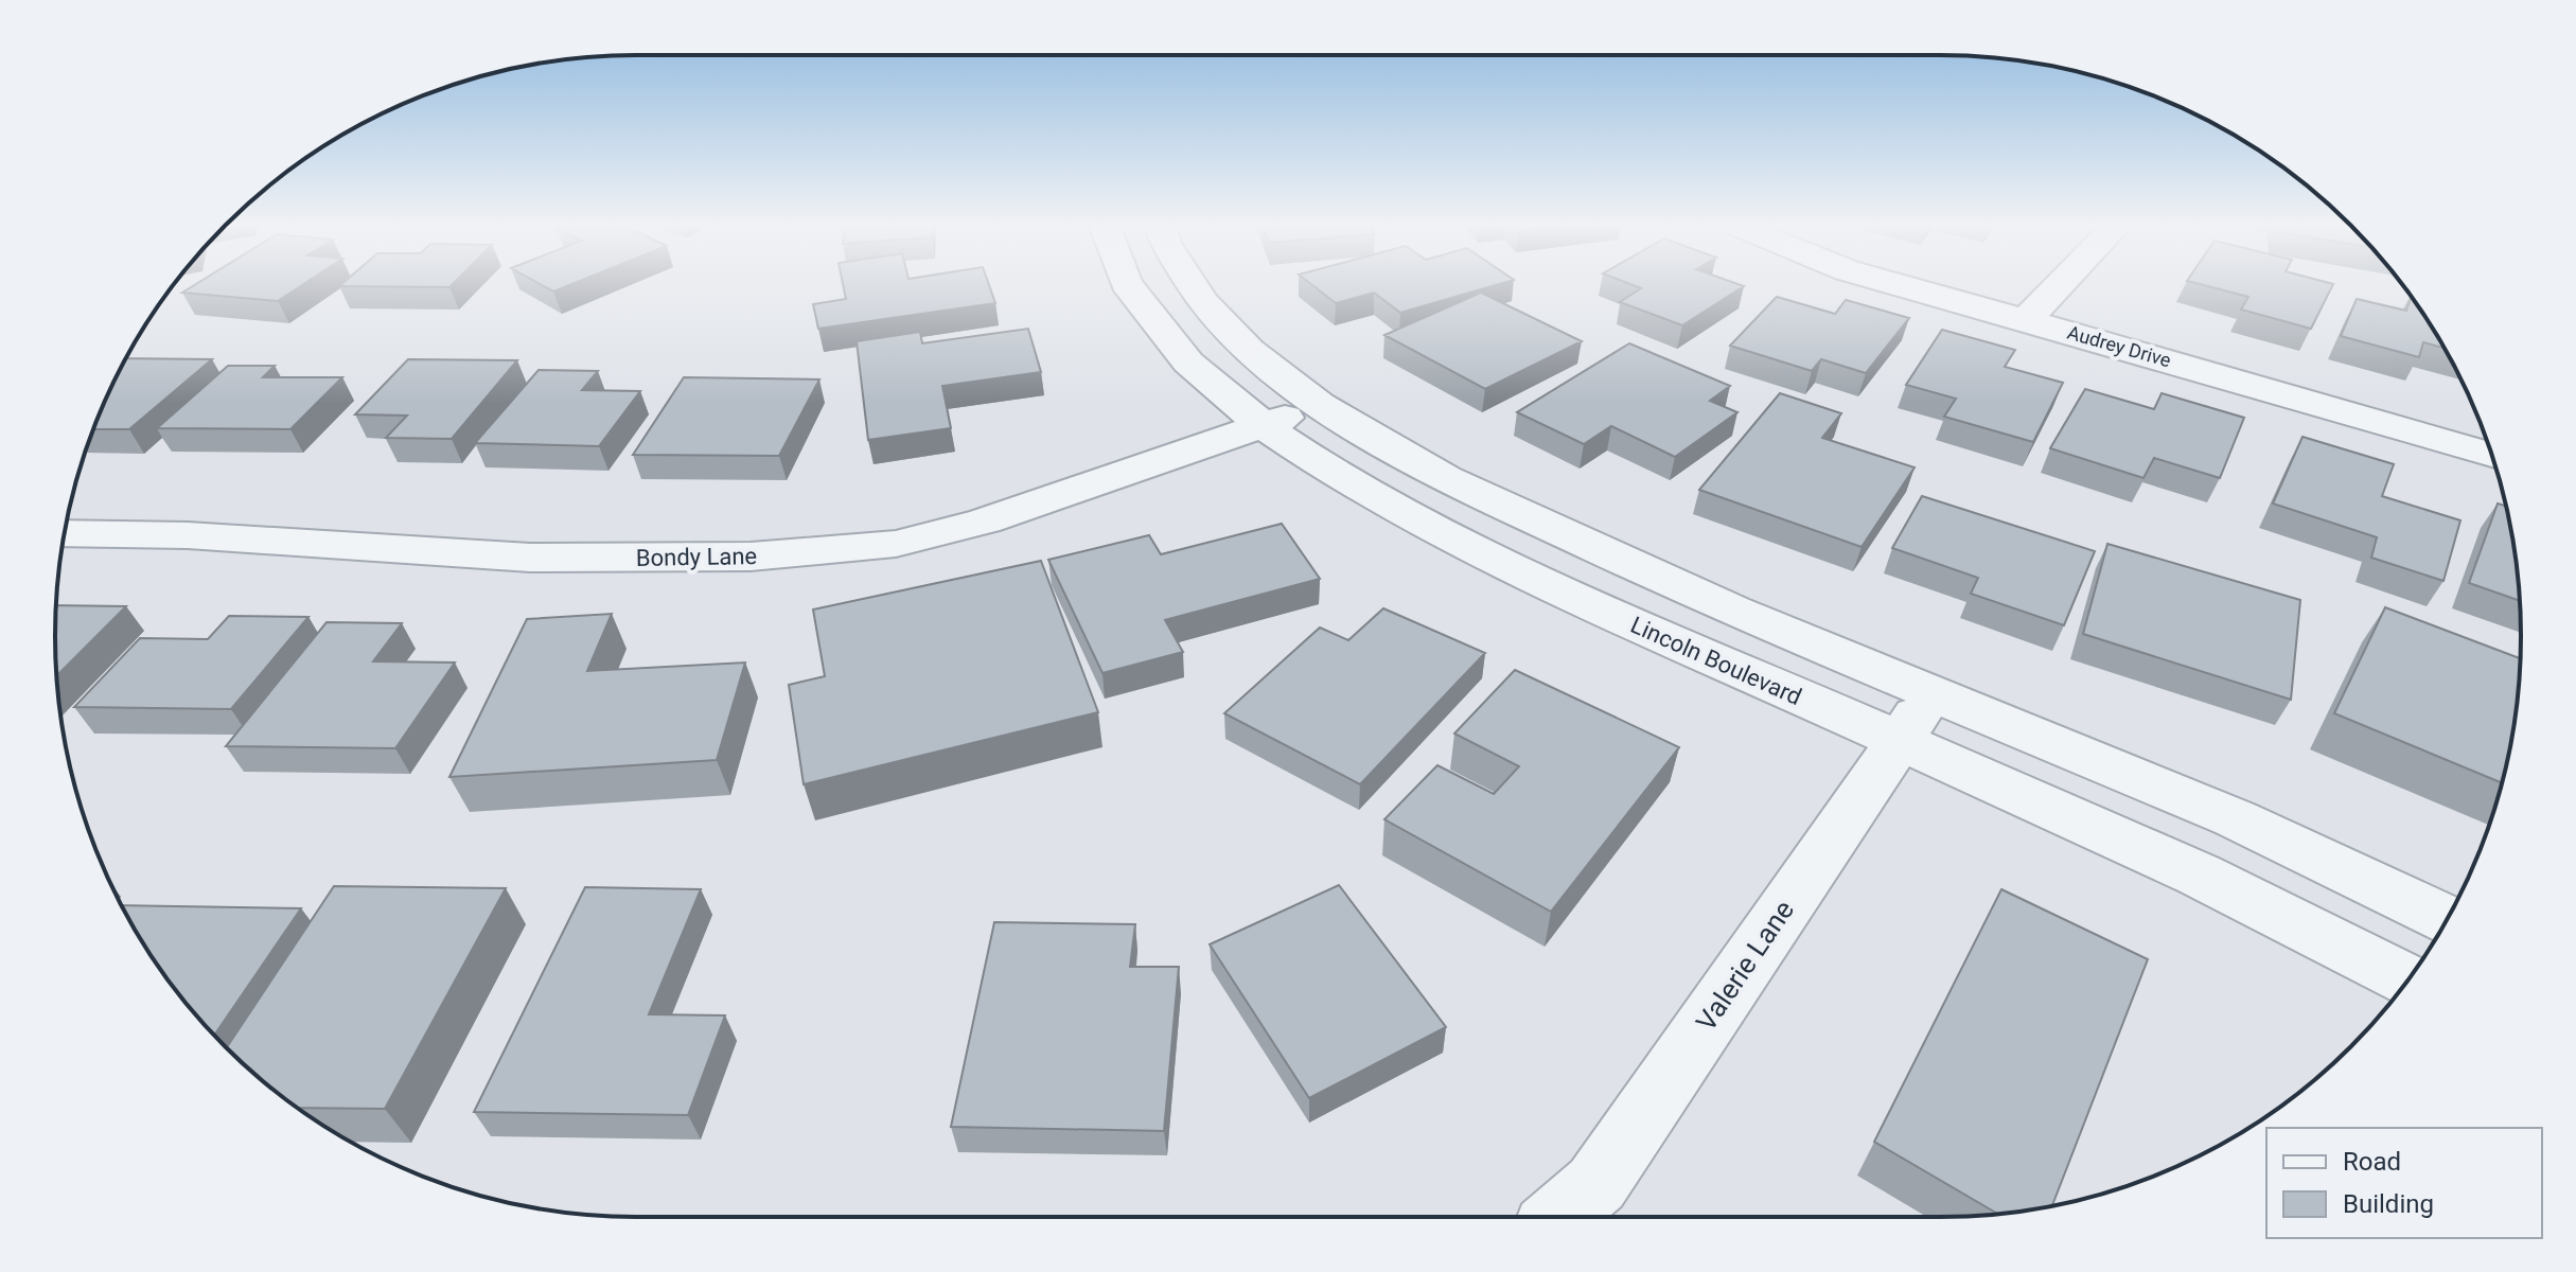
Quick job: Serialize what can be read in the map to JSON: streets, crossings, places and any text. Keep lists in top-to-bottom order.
{
  "streets": {
    "street": [
      "Audrey Drive",
      "Bondy Lane",
      "Lincoln Boulevard",
      "Valerie Lane"
    ]
  },
  "crossings": [
    ["Bondy Lane", "Lincoln Boulevard"],
    ["Lincoln Boulevard", "Valerie Lane"]
  ],
  "legend": ["Road", "Building"]
}
